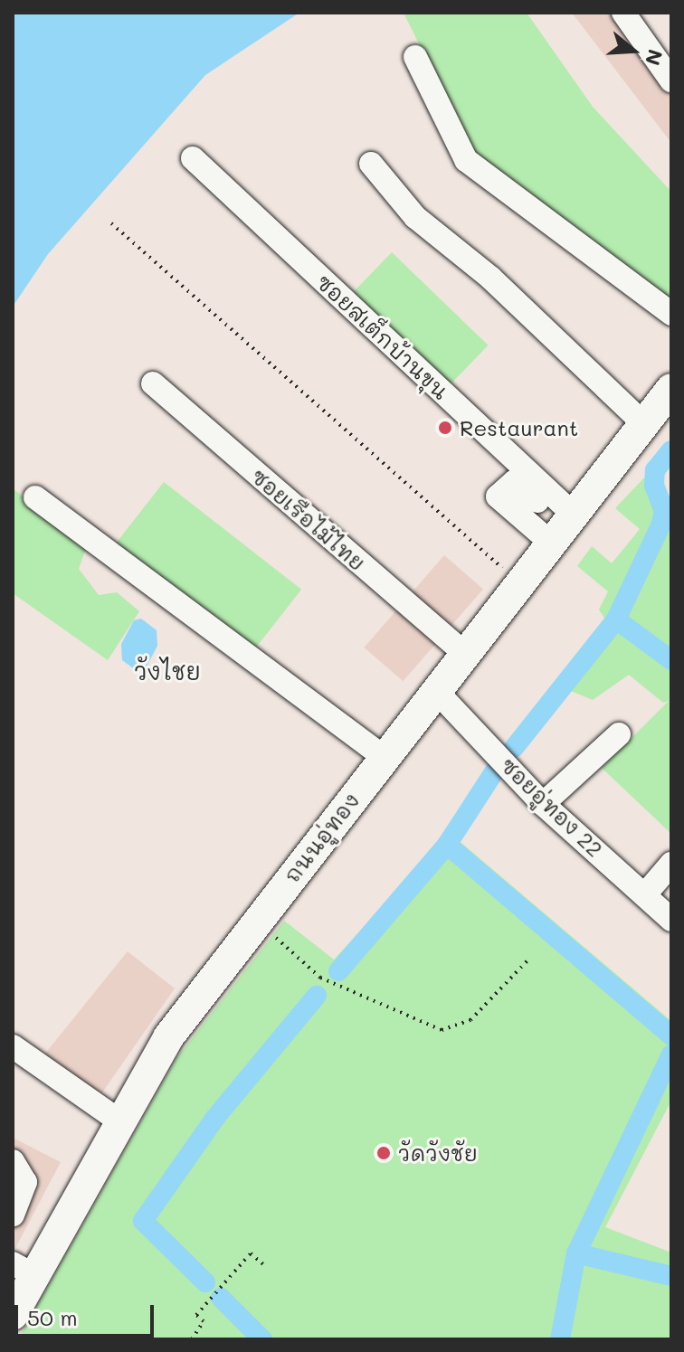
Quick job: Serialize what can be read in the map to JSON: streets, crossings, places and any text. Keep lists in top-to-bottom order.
{
  "streets": {
    "main road": ["ถนนอู่ทอง"],
    "street": ["ซอยสเต็กบ้านขุน", "ซอยเรือไม้ไทย", "ซอยอู่ทอง 22"]
  },
  "crossings": [
    ["ซอยสเต็กบ้านขุน", "ถนนอู่ทอง"],
    ["ซอยเรือไม้ไทย", "ถนนอู่ทอง"],
    ["ซอยอู่ทอง 22", "ถนนอู่ทอง"]
  ],
  "districts": ["วังไชย"],
  "places": ["Restaurant", "วัดวังชัย"],
  "scale_bar": "50 m",
  "north": "right"
}
